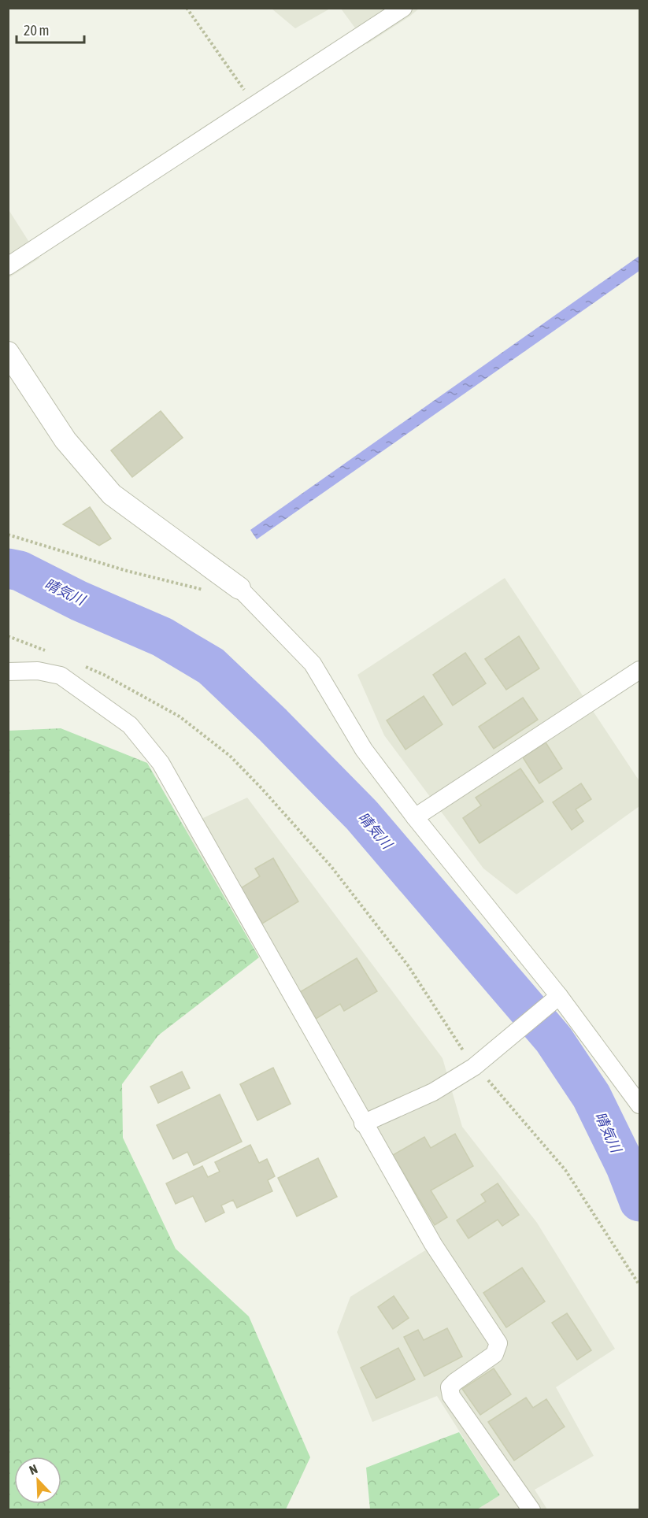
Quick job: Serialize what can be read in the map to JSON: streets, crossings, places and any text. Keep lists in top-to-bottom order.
{
  "water": ["晴気川"],
  "scale_bar": "20 m",
  "north": "top left"
}
